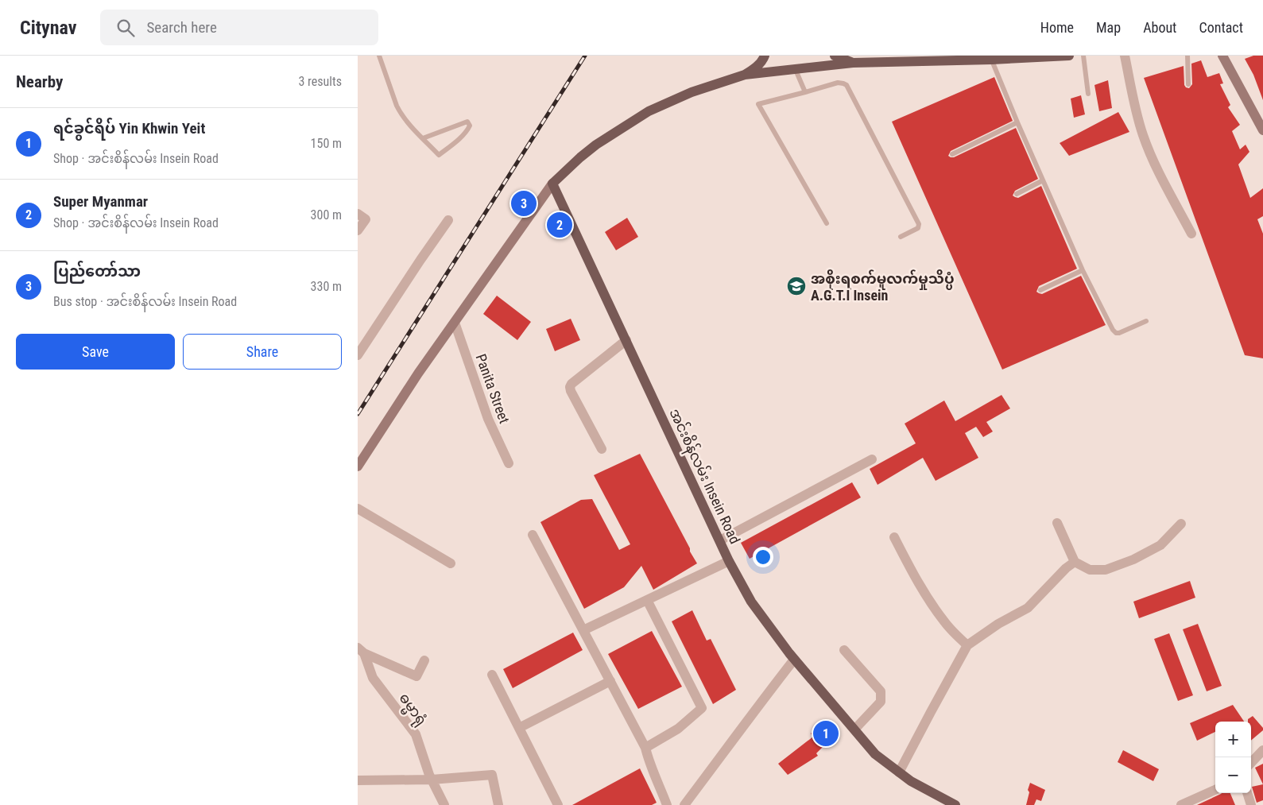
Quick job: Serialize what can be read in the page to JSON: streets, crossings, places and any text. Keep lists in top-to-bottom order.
{
  "streets": {
    "main road": ["အင်းစိန်လမ်း Insein Road"],
    "street": ["Panita Street", "ဓမ္မာရုံ"]
  },
  "places": {
    "school or university": ["အစိုးရစက်မှုလက်မှုသိပ္ပံ A.G.T.I Insein"]
  },
  "page": {
    "header": "Citynav",
    "search": "Search here",
    "nav": [
      "Home",
      "Map",
      "About",
      "Contact"
    ],
    "heading": ["Nearby", "3 results"],
    "list": [
      {
        "mark": "1",
        "name": "ရင်ခွင်ရိပ် Yin Khwin Yeit",
        "note": "Shop · အင်းစိန်လမ်း Insein Road",
        "value": "150 m"
      },
      {
        "mark": "2",
        "name": "Super Myanmar",
        "note": "Shop · အင်းစိန်လမ်း Insein Road",
        "value": "300 m"
      },
      {
        "mark": "3",
        "name": "ပြည်တော်သာ",
        "note": "Bus stop · အင်းစိန်လမ်း Insein Road",
        "value": "330 m"
      }
    ],
    "pins": ["3", "2", "1"],
    "buttons": ["Save", "Share"],
    "map_buttons": ["+", "−"]
  }
}
